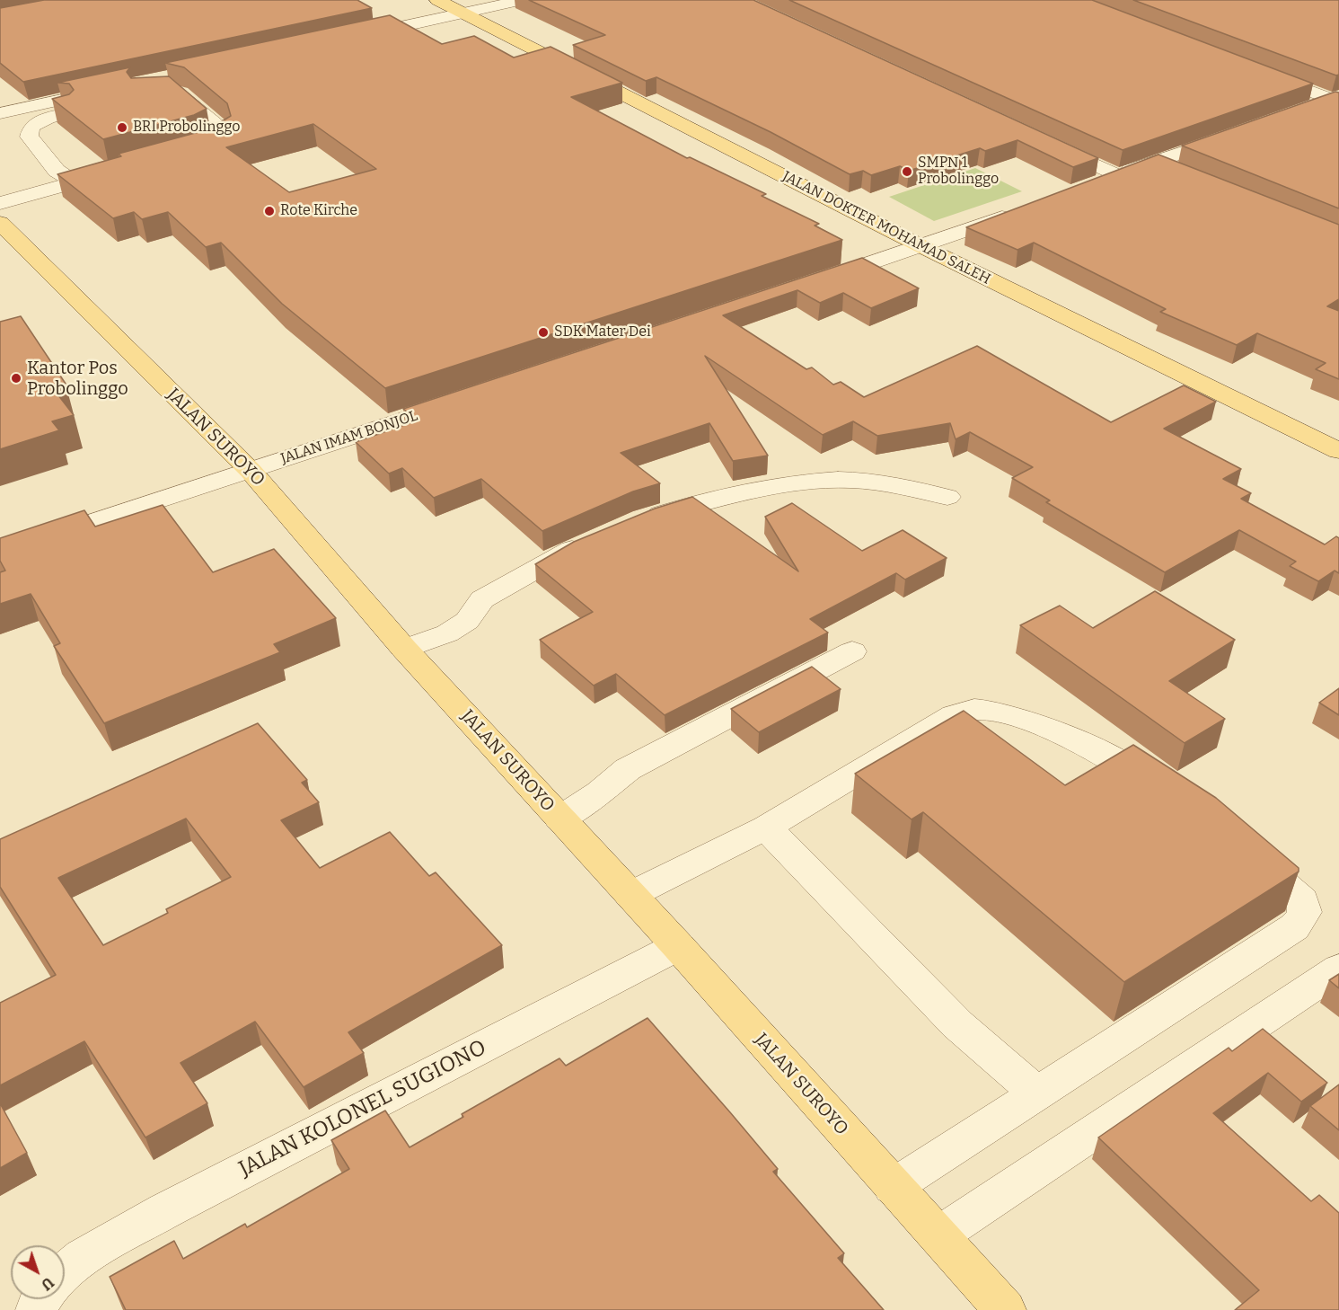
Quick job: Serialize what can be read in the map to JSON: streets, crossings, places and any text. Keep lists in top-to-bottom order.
{
  "streets": {
    "main road": ["JALAN DOKTER MOHAMAD SALEH", "JALAN SUROYO"],
    "street": ["JALAN IMAM BONJOL", "JALAN KOLONEL SUGIONO"]
  },
  "crossings": [
    ["JALAN SUROYO", "JALAN IMAM BONJOL"],
    ["JALAN SUROYO", "JALAN KOLONEL SUGIONO"]
  ],
  "places": [
    "BRI Probolinggo",
    "SMPN 1 Probolinggo",
    "Rote Kirche",
    "SDK Mater Dei",
    "Kantor Pos Probolinggo"
  ],
  "north": "bottom right"
}
